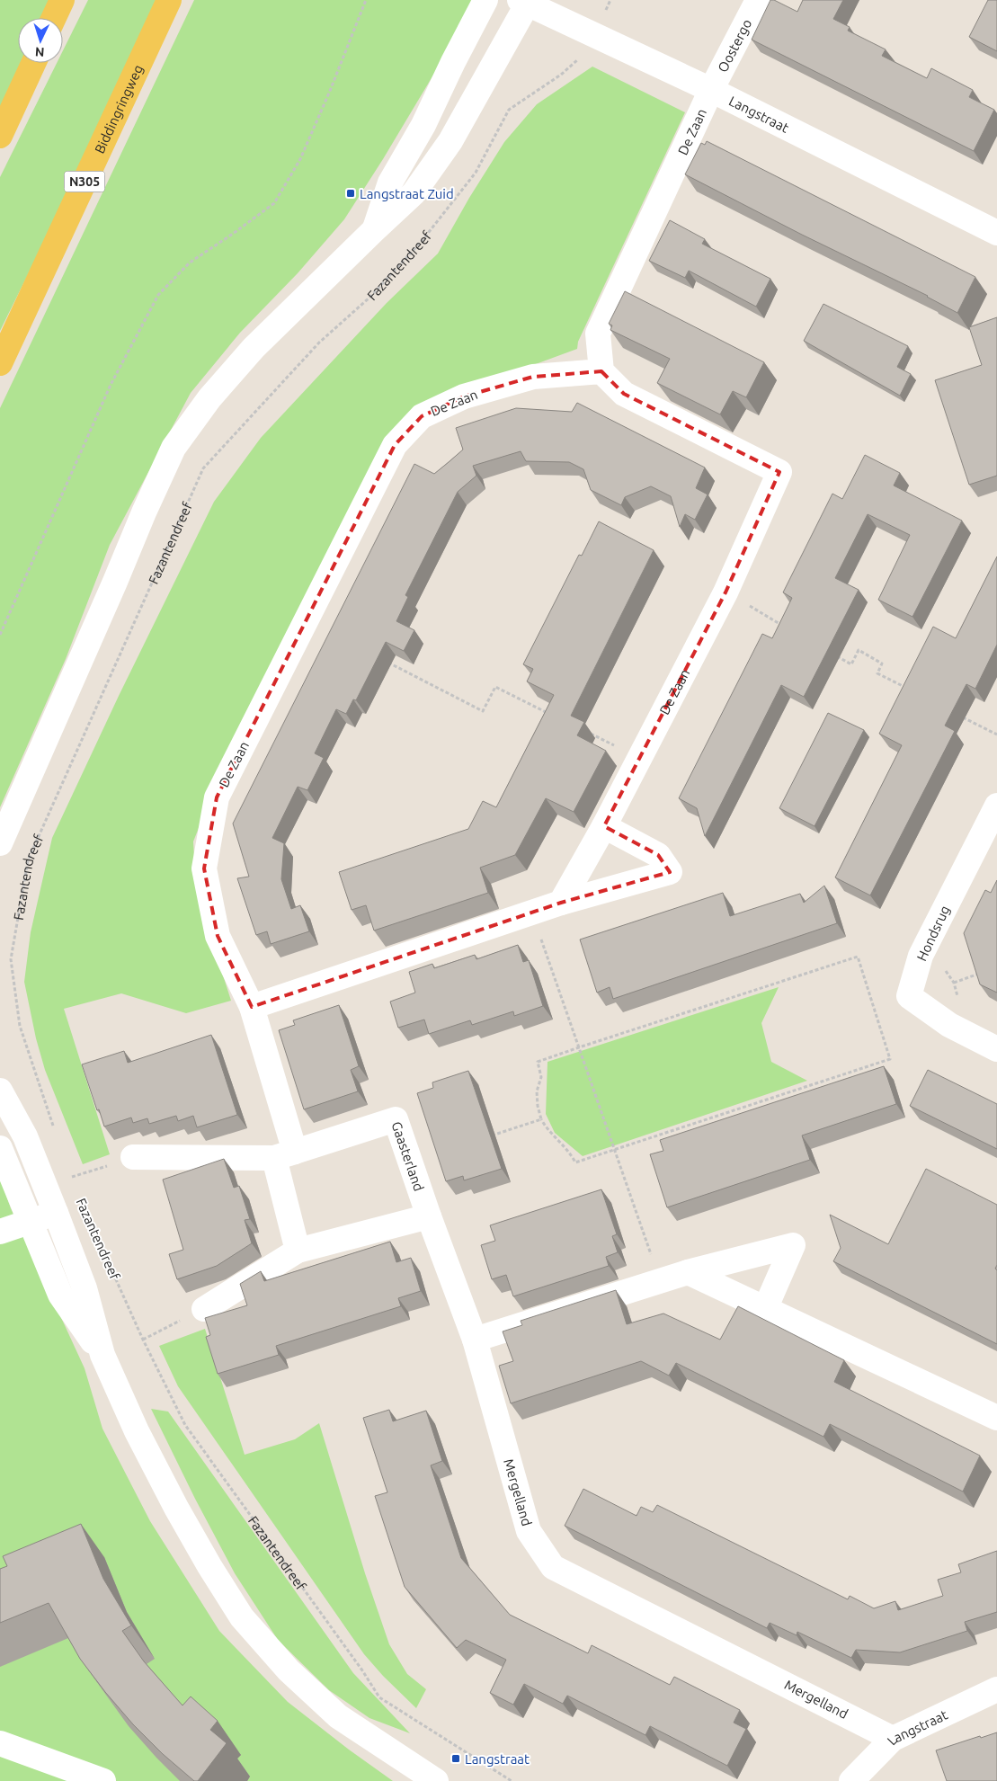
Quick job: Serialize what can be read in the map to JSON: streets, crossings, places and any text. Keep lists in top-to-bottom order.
{
  "streets": {
    "main road": ["Biddingringweg", "N305"],
    "street": [
      "Oostergo",
      "Langstraat",
      "De Zaan",
      "Fazantendreef",
      "Hondsrug",
      "Gaasterland",
      "Mergelland"
    ]
  },
  "crossings": [
    ["Oostergo", "Langstraat"],
    ["Oostergo", "De Zaan"],
    ["Langstraat", "De Zaan"],
    ["Langstraat", "Fazantendreef"],
    ["Langstraat", "Mergelland"],
    ["Gaasterland", "Mergelland"]
  ],
  "places": {
    "transit": ["Langstraat Zuid", "Langstraat"]
  },
  "north": "bottom"
}
